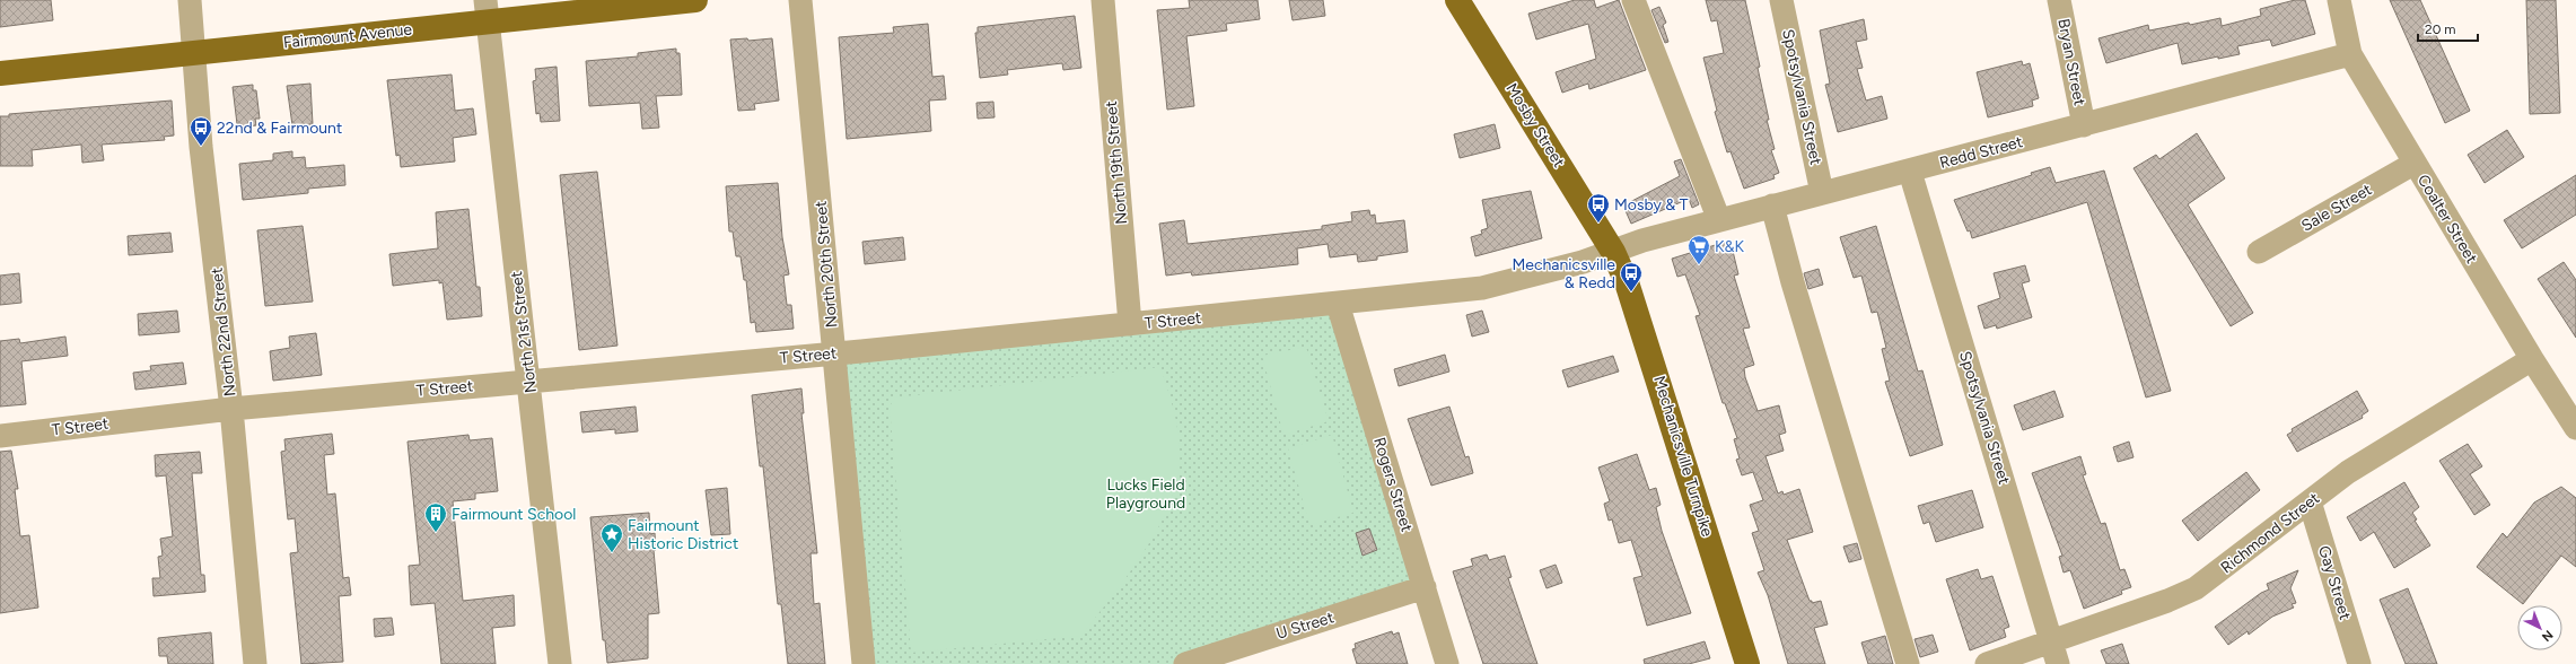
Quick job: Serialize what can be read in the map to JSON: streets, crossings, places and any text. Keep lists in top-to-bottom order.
{
  "streets": {
    "main road": ["Fairmount Avenue", "Mosby Street", "Mechanicsville Turnpike"],
    "street": [
      "Bryan Street",
      "Spotsylvania Street",
      "Redd Street",
      "North 19th Street",
      "Sale Street",
      "Coalter Street",
      "North 20th Street",
      "T Street",
      "North 22nd Street",
      "North 21st Street",
      "Rogers Street",
      "Richmond Street",
      "Gay Street",
      "U Street"
    ]
  },
  "crossings": [
    ["Fairmount Avenue", "North 22nd Street"],
    ["Fairmount Avenue", "North 21st Street"],
    ["Bryan Street", "Redd Street"],
    ["Spotsylvania Street", "Redd Street"],
    ["Spotsylvania Street", "Richmond Street"],
    ["Mosby Street", "Redd Street"],
    ["Mosby Street", "T Street"],
    ["Mosby Street", "Mechanicsville Turnpike"],
    ["Redd Street", "Coalter Street"],
    ["Redd Street", "T Street"],
    ["Redd Street", "Mechanicsville Turnpike"],
    ["North 19th Street", "T Street"],
    ["Sale Street", "Coalter Street"],
    ["Coalter Street", "Richmond Street"],
    ["North 20th Street", "T Street"],
    ["T Street", "North 22nd Street"],
    ["T Street", "North 21st Street"],
    ["T Street", "Mechanicsville Turnpike"],
    ["T Street", "Rogers Street"],
    ["Rogers Street", "U Street"],
    ["Richmond Street", "Gay Street"]
  ],
  "parks": ["Lucks Field Playground"],
  "places": {
    "bus stop": ["22nd & Fairmount", "Mosby & T", "Mechanicsville & Redd"],
    "supermarket": ["K&K"],
    "building": ["Fairmount School"],
    "place": ["Fairmount Historic District"]
  },
  "scale_bar": "20 m",
  "north": "bottom right"
}
